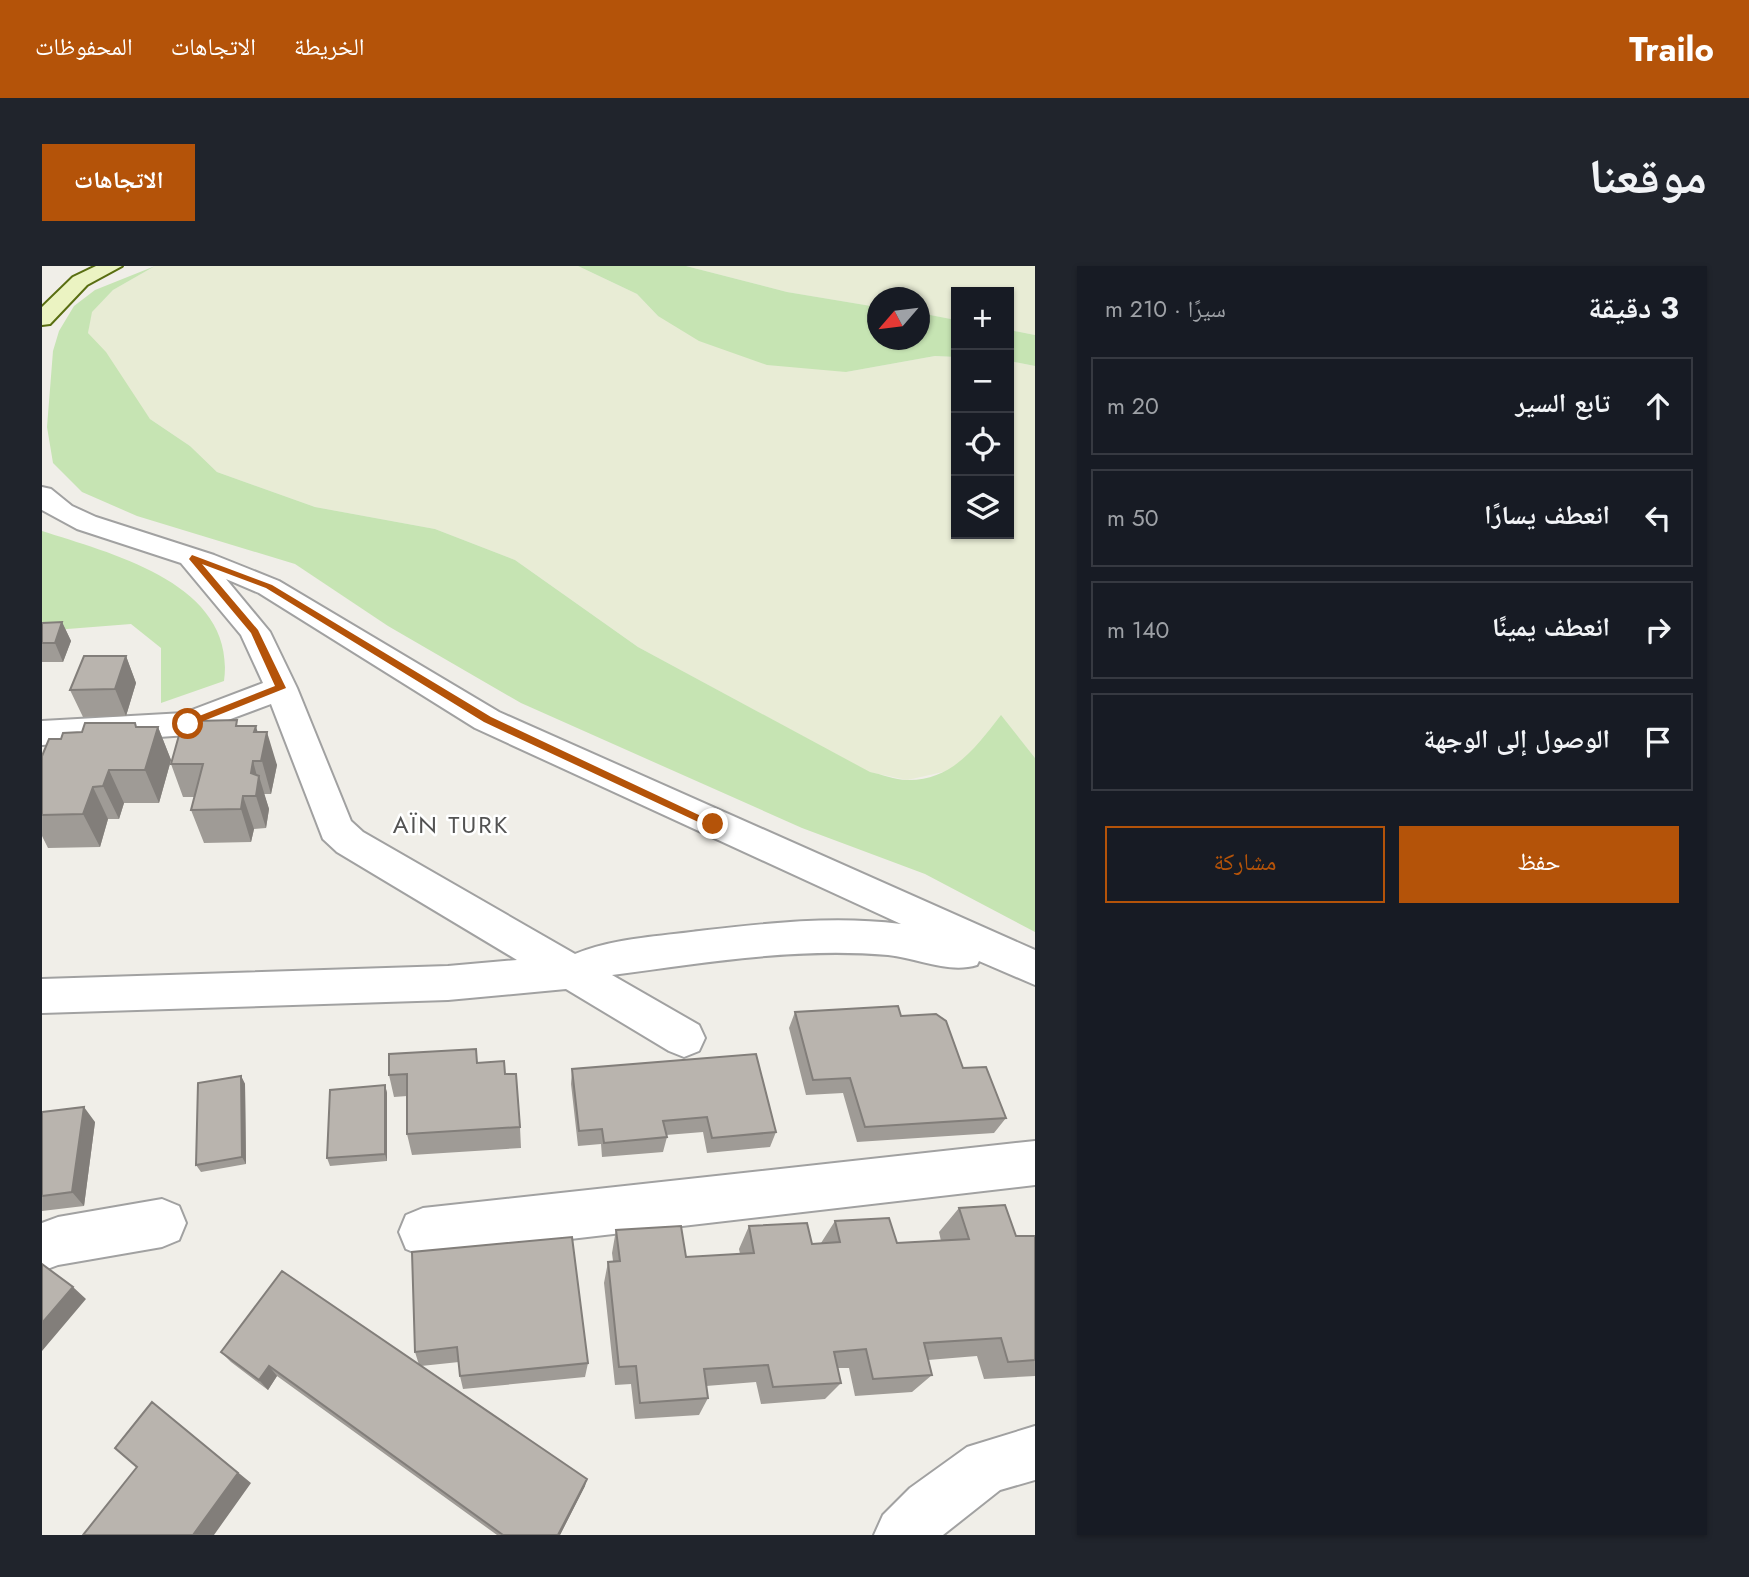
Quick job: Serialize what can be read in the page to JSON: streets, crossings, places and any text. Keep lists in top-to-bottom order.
{
  "districts": ["AÏN TURK"],
  "north": "bottom left",
  "page": {
    "header": "Trailo",
    "nav": ["الخريطة", "الاتجاهات", "المحفوظات"],
    "title": "موقعنا",
    "buttons": [
      "الاتجاهات",
      ["حفظ", "مشاركة"]
    ],
    "heading": ["3 دقيقة", "سيرًا · 210 m"],
    "map_buttons": ["+", "−"],
    "list": [
      ["تابع السير", "20 m"],
      ["انعطف يسارًا", "50 m"],
      ["انعطف يمينًا", "140 m"],
      "الوصول إلى الوجهة"
    ]
  }
}
